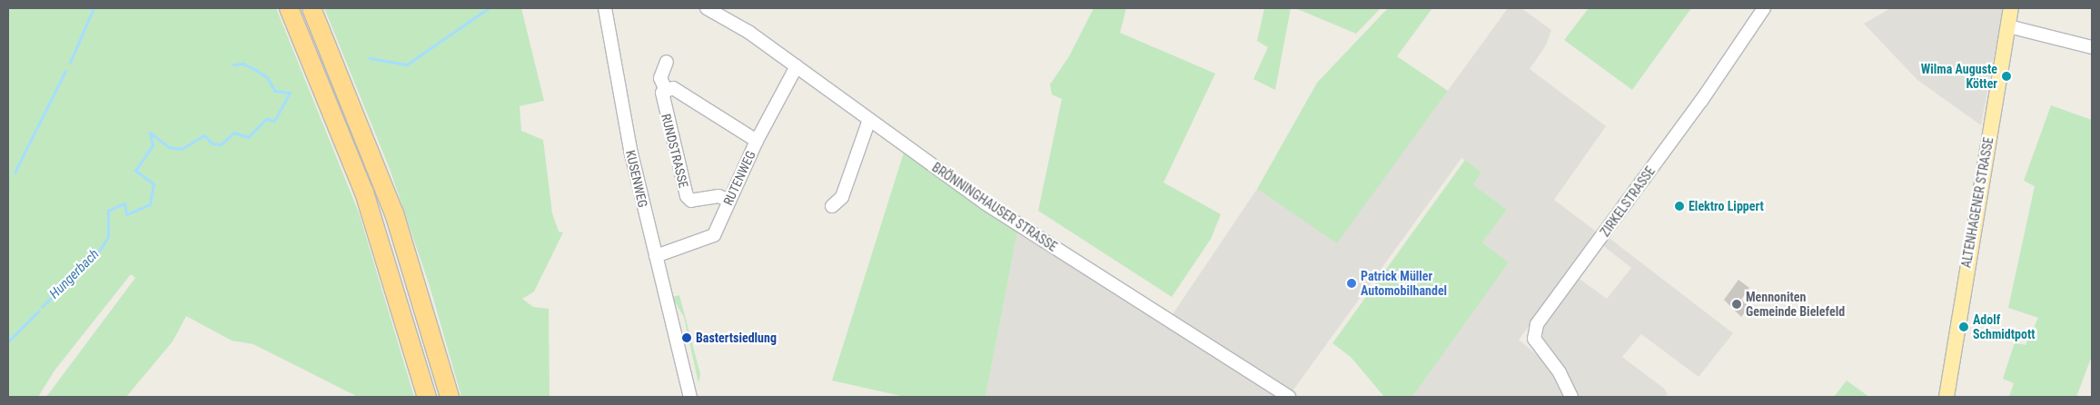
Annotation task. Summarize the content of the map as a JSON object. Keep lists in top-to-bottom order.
{
  "streets": {
    "main road": ["ALTENHAGENER STRASSE"],
    "street": [
      "RUNDSTRASSE",
      "RUTENWEG",
      "KUSENWEG",
      "ZIRKELSTRASSE",
      "BRÖNNINGHAUSER STRASSE"
    ]
  },
  "crossings": [
    ["RUNDSTRASSE", "RUTENWEG"],
    ["RUTENWEG", "KUSENWEG"],
    ["RUTENWEG", "BRÖNNINGHAUSER STRASSE"]
  ],
  "water": ["Hungerbach"],
  "places": [
    "Wilma Auguste Kötter",
    "Elektro Lippert",
    "Patrick Müller Automobilhandel",
    "Mennoniten Gemeinde Bielefeld",
    "Adolf Schmidtpott",
    "Bastertsiedlung"
  ]
}
